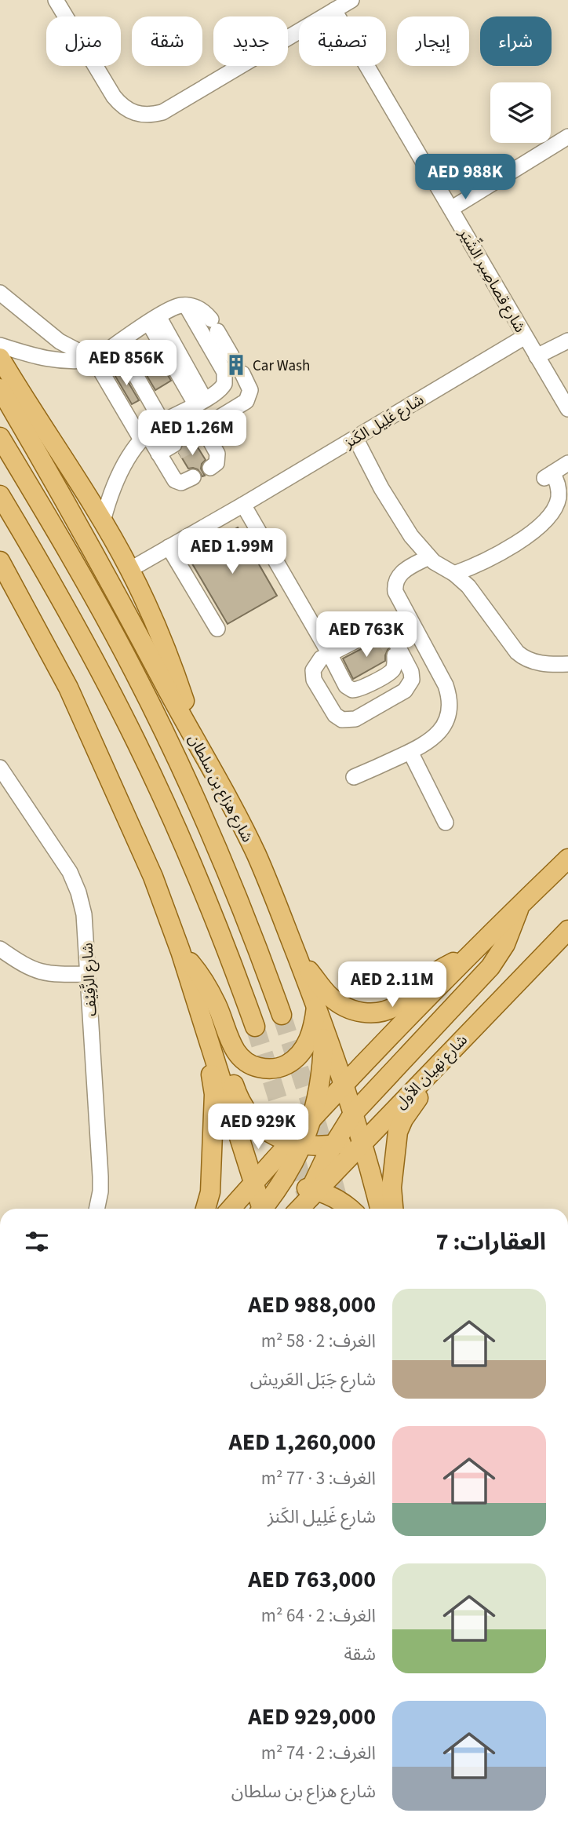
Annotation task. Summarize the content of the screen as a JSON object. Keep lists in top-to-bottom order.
{
  "streets": {
    "main road": ["شارع هزاع بن سلطان", "شارع نهيان الأول"],
    "street": ["شارع قصاصِير الشِّيَر", "شارع غَلِيل الكَنز", "شارع الزَّفِيْف"]
  },
  "crossings": [
    ["شارع قصاصِير الشِّيَر", "شارع غَلِيل الكَنز"],
    ["شارع هزاع بن سلطان", "شارع نهيان الأول"]
  ],
  "places": {
    "building": ["Car Wash"]
  },
  "page": {
    "chip": [
      "شراء",
      "إيجار",
      "تصفية",
      "جديد",
      "شقة",
      "منزل"
    ],
    "price": [
      "AED 988K",
      "AED 856K",
      "AED 1.26M",
      "AED 1.99M",
      "AED 763K",
      "AED 2.11M",
      "AED 929K"
    ],
    "heading": "العقارات: 7",
    "list": [
      {
        "name": "AED 988,000",
        "note": "الغرف: 2 · 58 m² · شارع جَبَل العَريش"
      },
      {
        "name": "AED 1,260,000",
        "note": "الغرف: 3 · 77 m² · شارع غَلِيل الكَنز"
      },
      {
        "name": "AED 763,000",
        "note": "الغرف: 2 · 64 m² · شقة"
      },
      {
        "name": "AED 929,000",
        "note": "الغرف: 2 · 74 m² · شارع هزاع بن سلطان"
      }
    ]
  }
}
